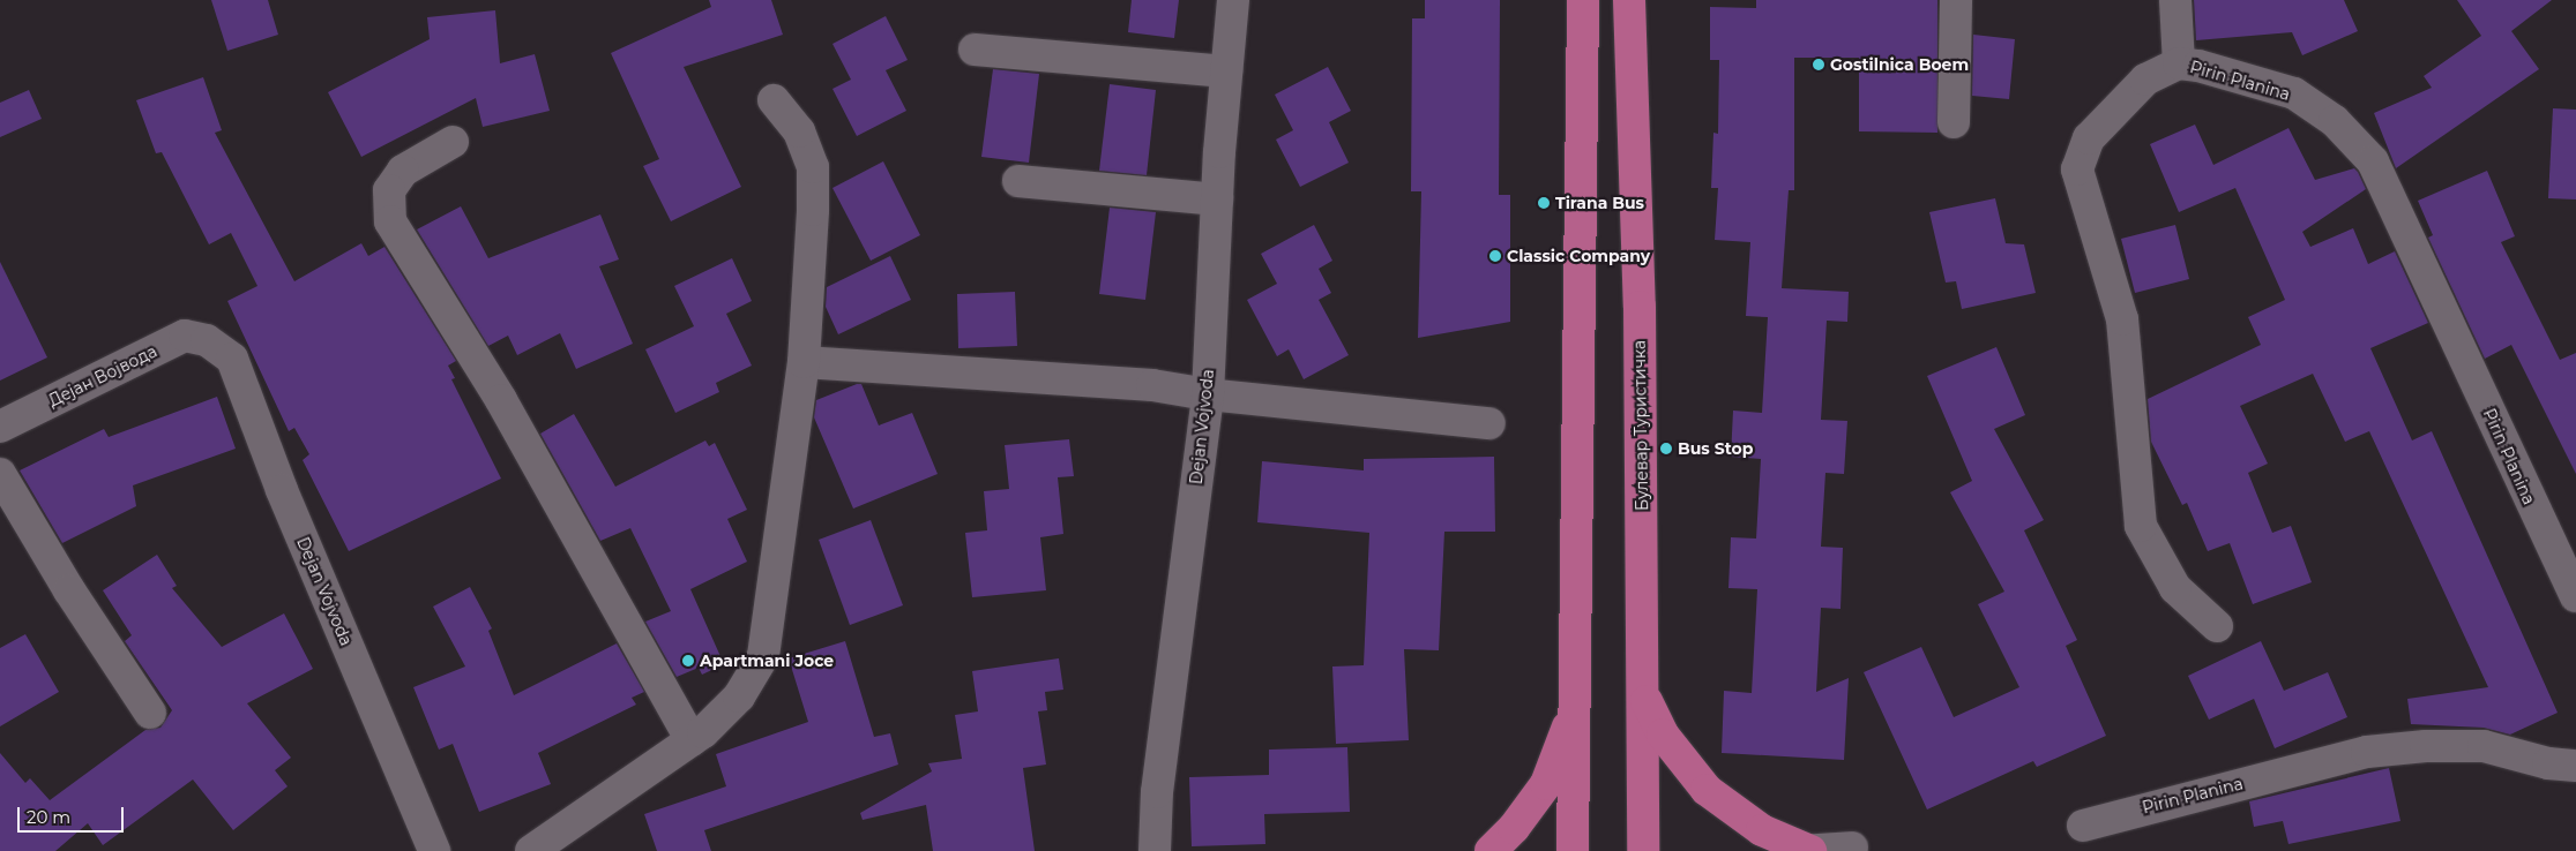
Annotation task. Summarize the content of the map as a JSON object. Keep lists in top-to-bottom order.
{
  "streets": {
    "main road": ["Булевар Туристичка"],
    "street": ["Pirin Planina", "Дејан Војвода", "Dejan Vojvoda"]
  },
  "places": [
    "Gostilnica Boem",
    "Tirana Bus",
    "Classic Company",
    "Bus Stop",
    "Apartmani Joce"
  ],
  "scale_bar": "20 m"
}
